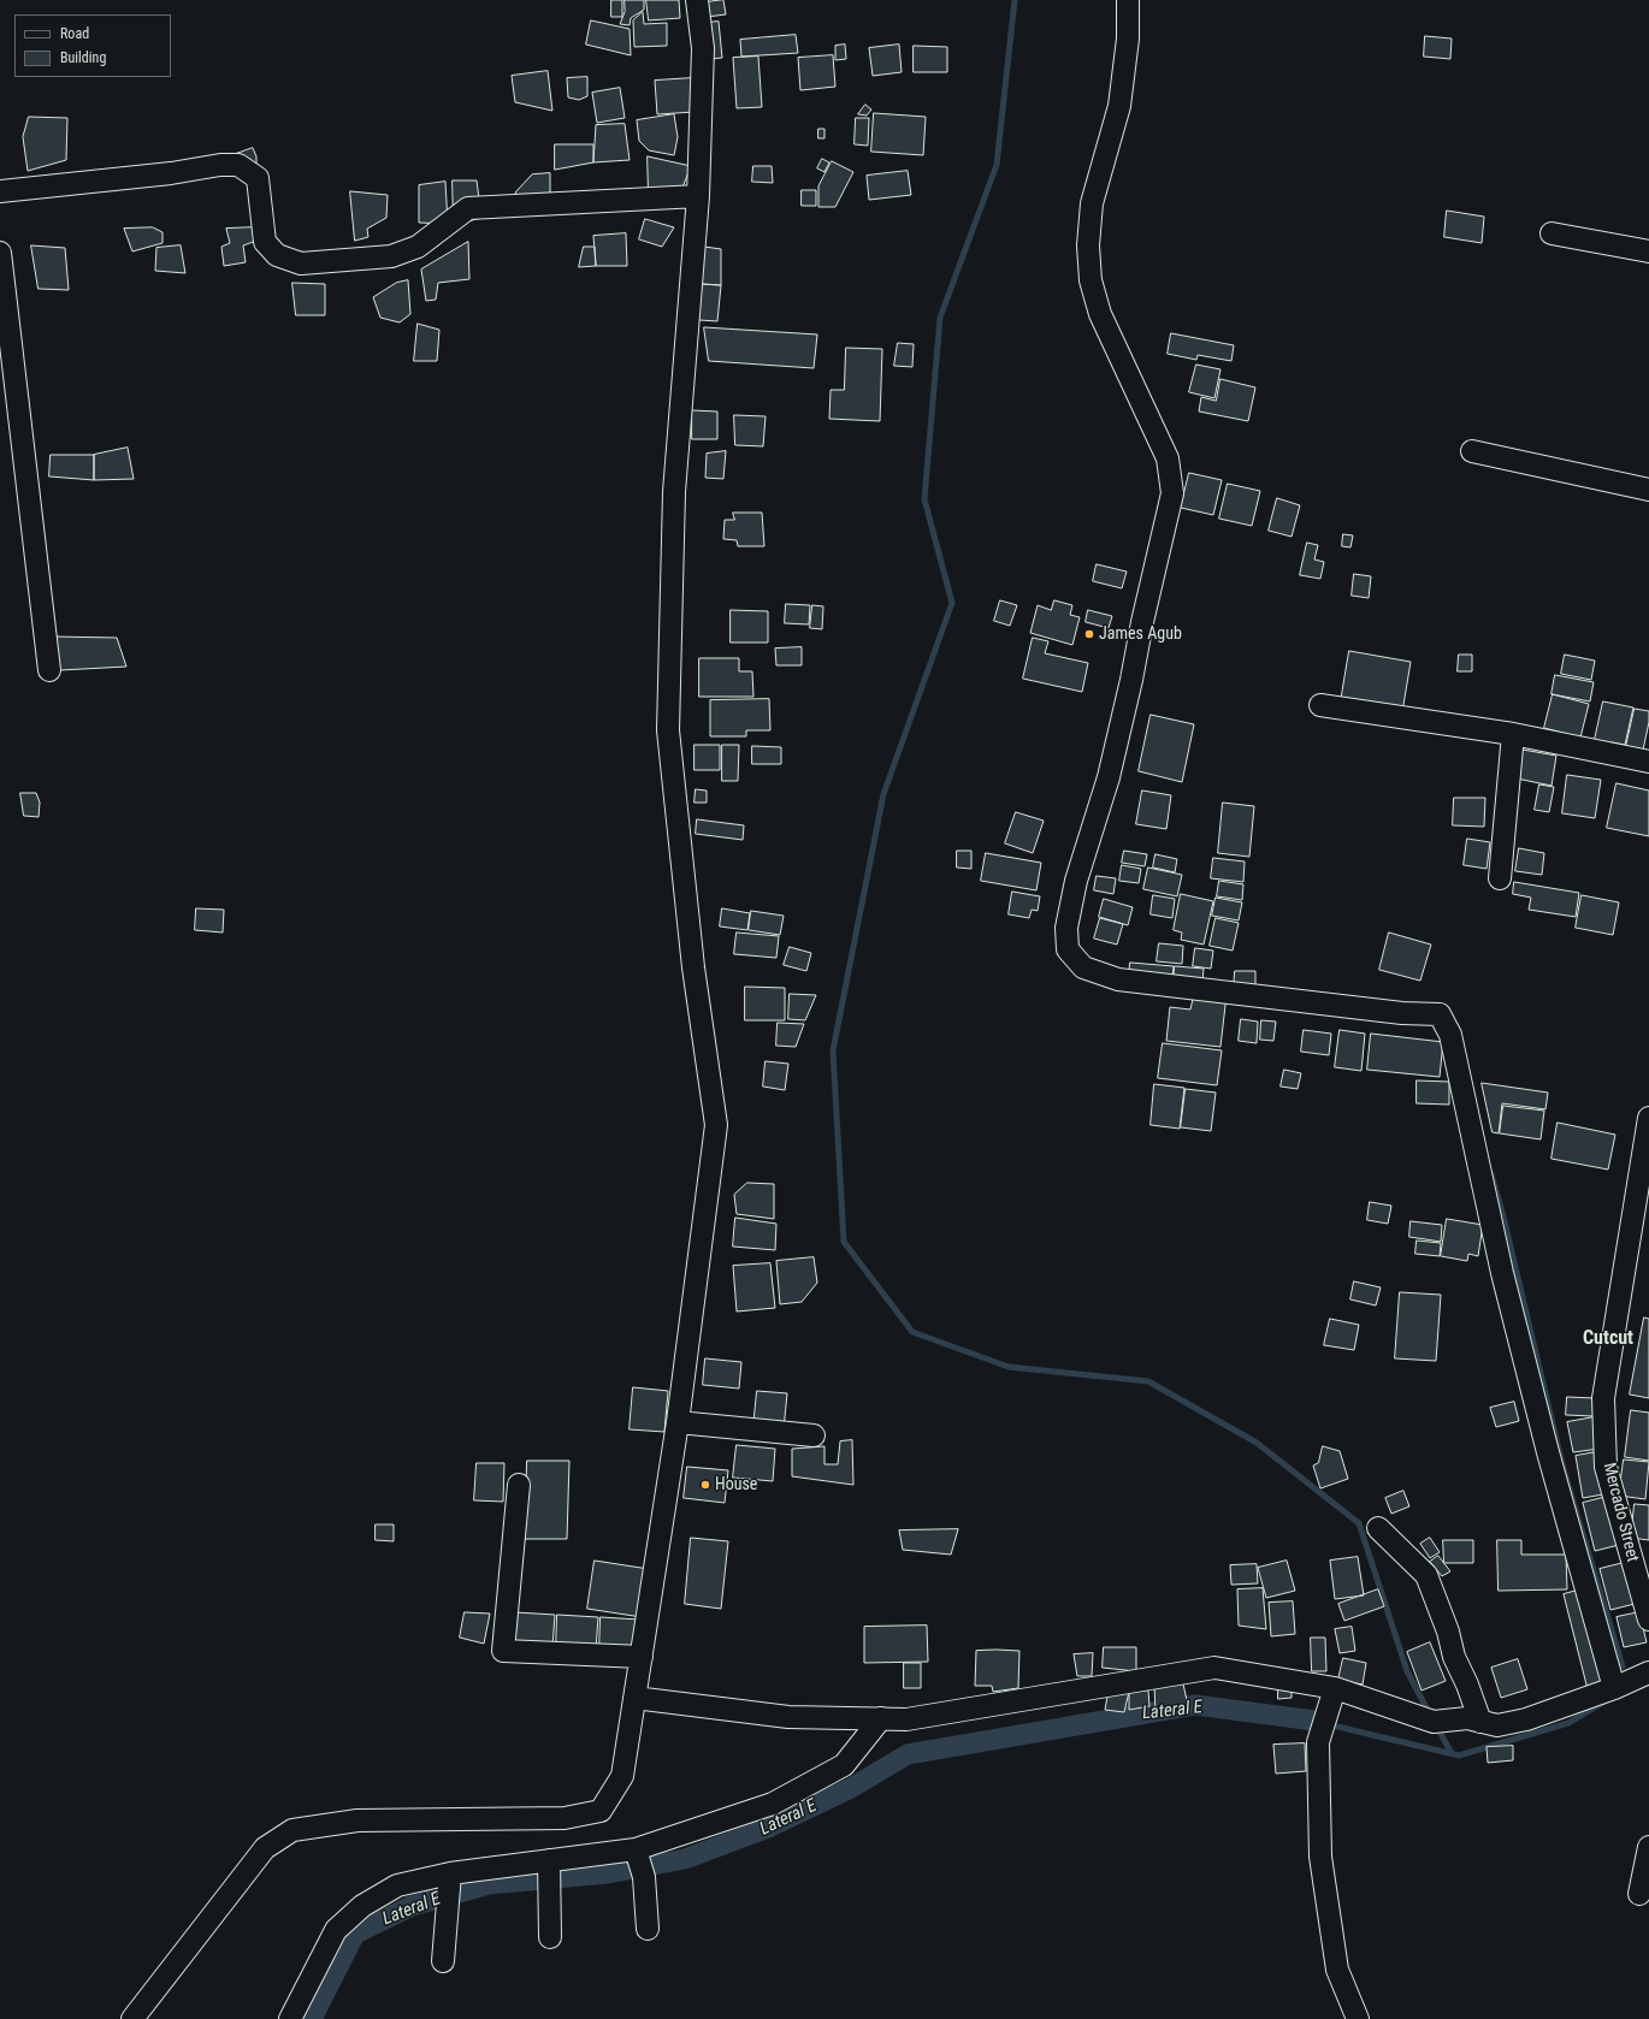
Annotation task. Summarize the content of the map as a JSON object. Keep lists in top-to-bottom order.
{
  "streets": {
    "street": ["Mercado Street"]
  },
  "districts": ["Cutcut"],
  "water": ["Lateral E"],
  "places": ["James Agub", "House"],
  "legend": ["Road", "Building"]
}
